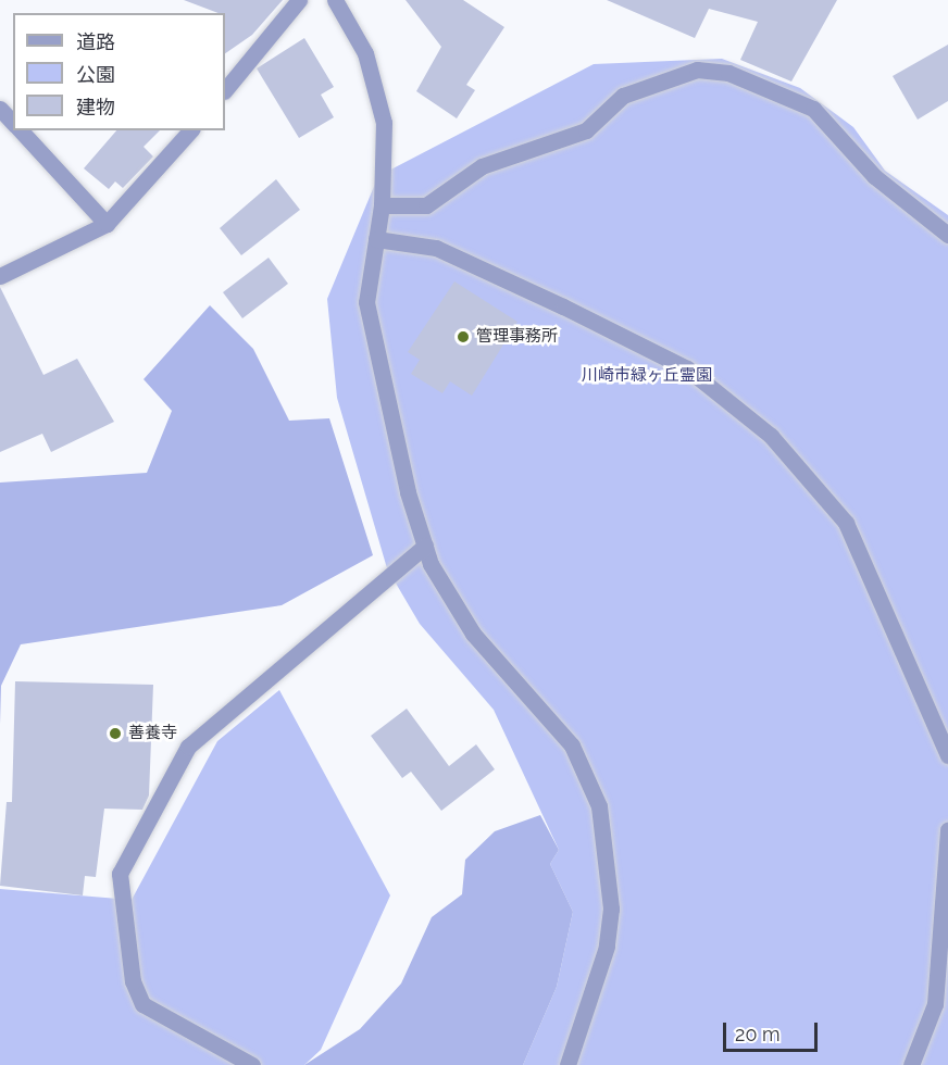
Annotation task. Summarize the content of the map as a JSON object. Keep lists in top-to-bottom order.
{
  "parks": ["川崎市緑ヶ丘霊園"],
  "places": ["管理事務所", "善養寺"],
  "legend": ["道路", "公園", "建物"],
  "scale_bar": "20 m"
}
